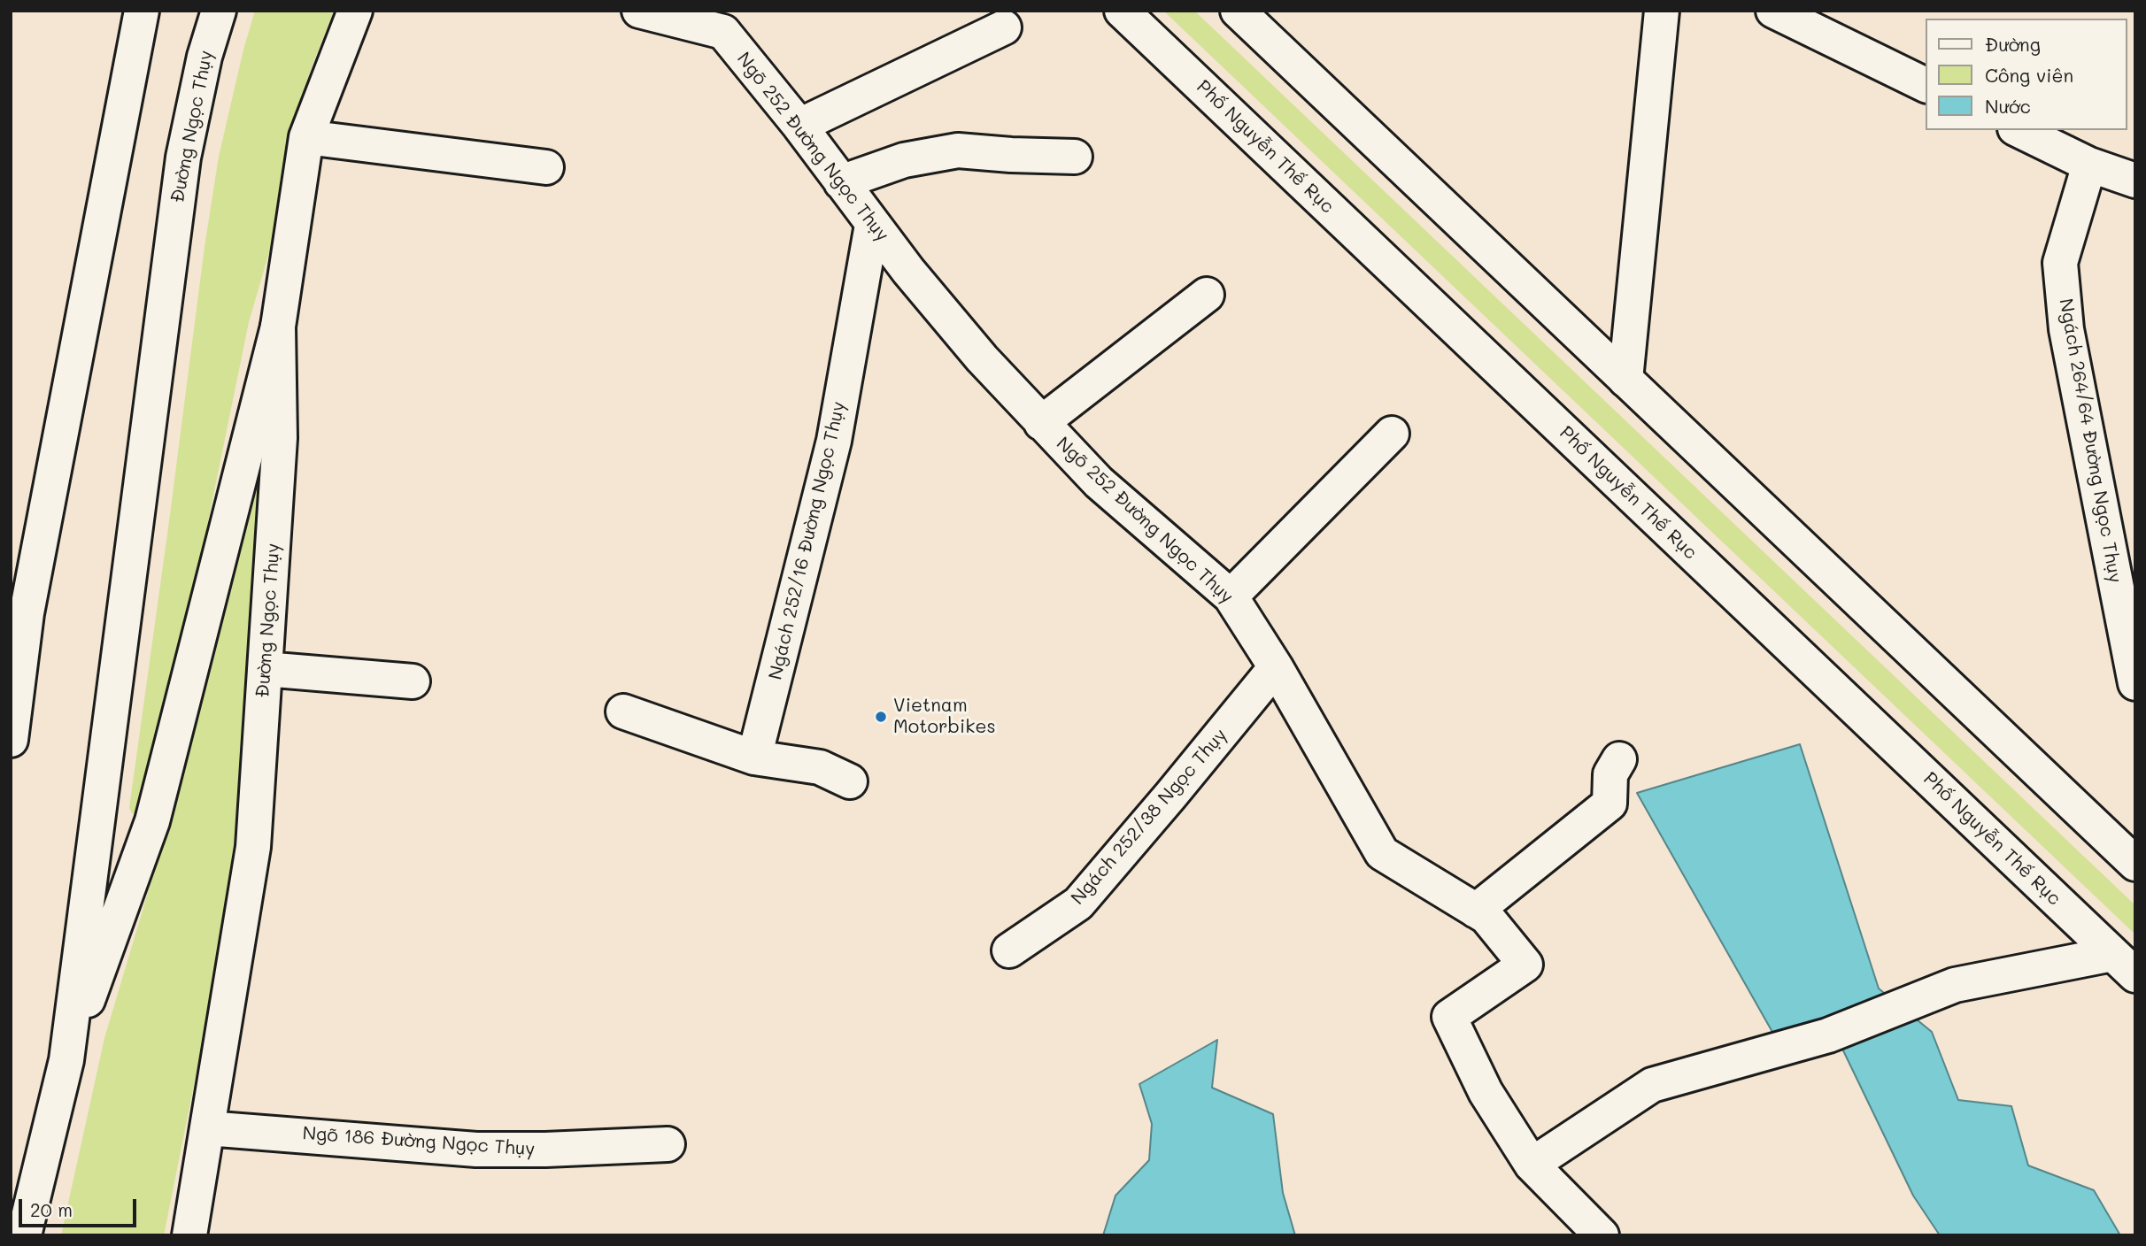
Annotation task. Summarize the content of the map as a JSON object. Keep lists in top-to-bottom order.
{
  "streets": {
    "main road": [
      "Đường Ngọc Thụy",
      "Ngõ 252 Đường Ngọc Thụy",
      "Phố Nguyễn Thế Rục",
      "Ngách 264/64 Đường Ngọc Thụy",
      "Ngách 252/16 Đường Ngọc Thụy",
      "Ngách 252/38 Ngọc Thụy",
      "Ngõ 186 Đường Ngọc Thụy"
    ]
  },
  "crossings": [
    ["Đường Ngọc Thụy", "Ngõ 186 Đường Ngọc Thụy"],
    ["Ngõ 252 Đường Ngọc Thụy", "Ngách 252/16 Đường Ngọc Thụy"],
    ["Ngõ 252 Đường Ngọc Thụy", "Ngách 252/38 Ngọc Thụy"]
  ],
  "places": ["Vietnam Motorbikes"],
  "legend": ["Đường", "Công viên", "Nước"],
  "scale_bar": "20 m"
}
